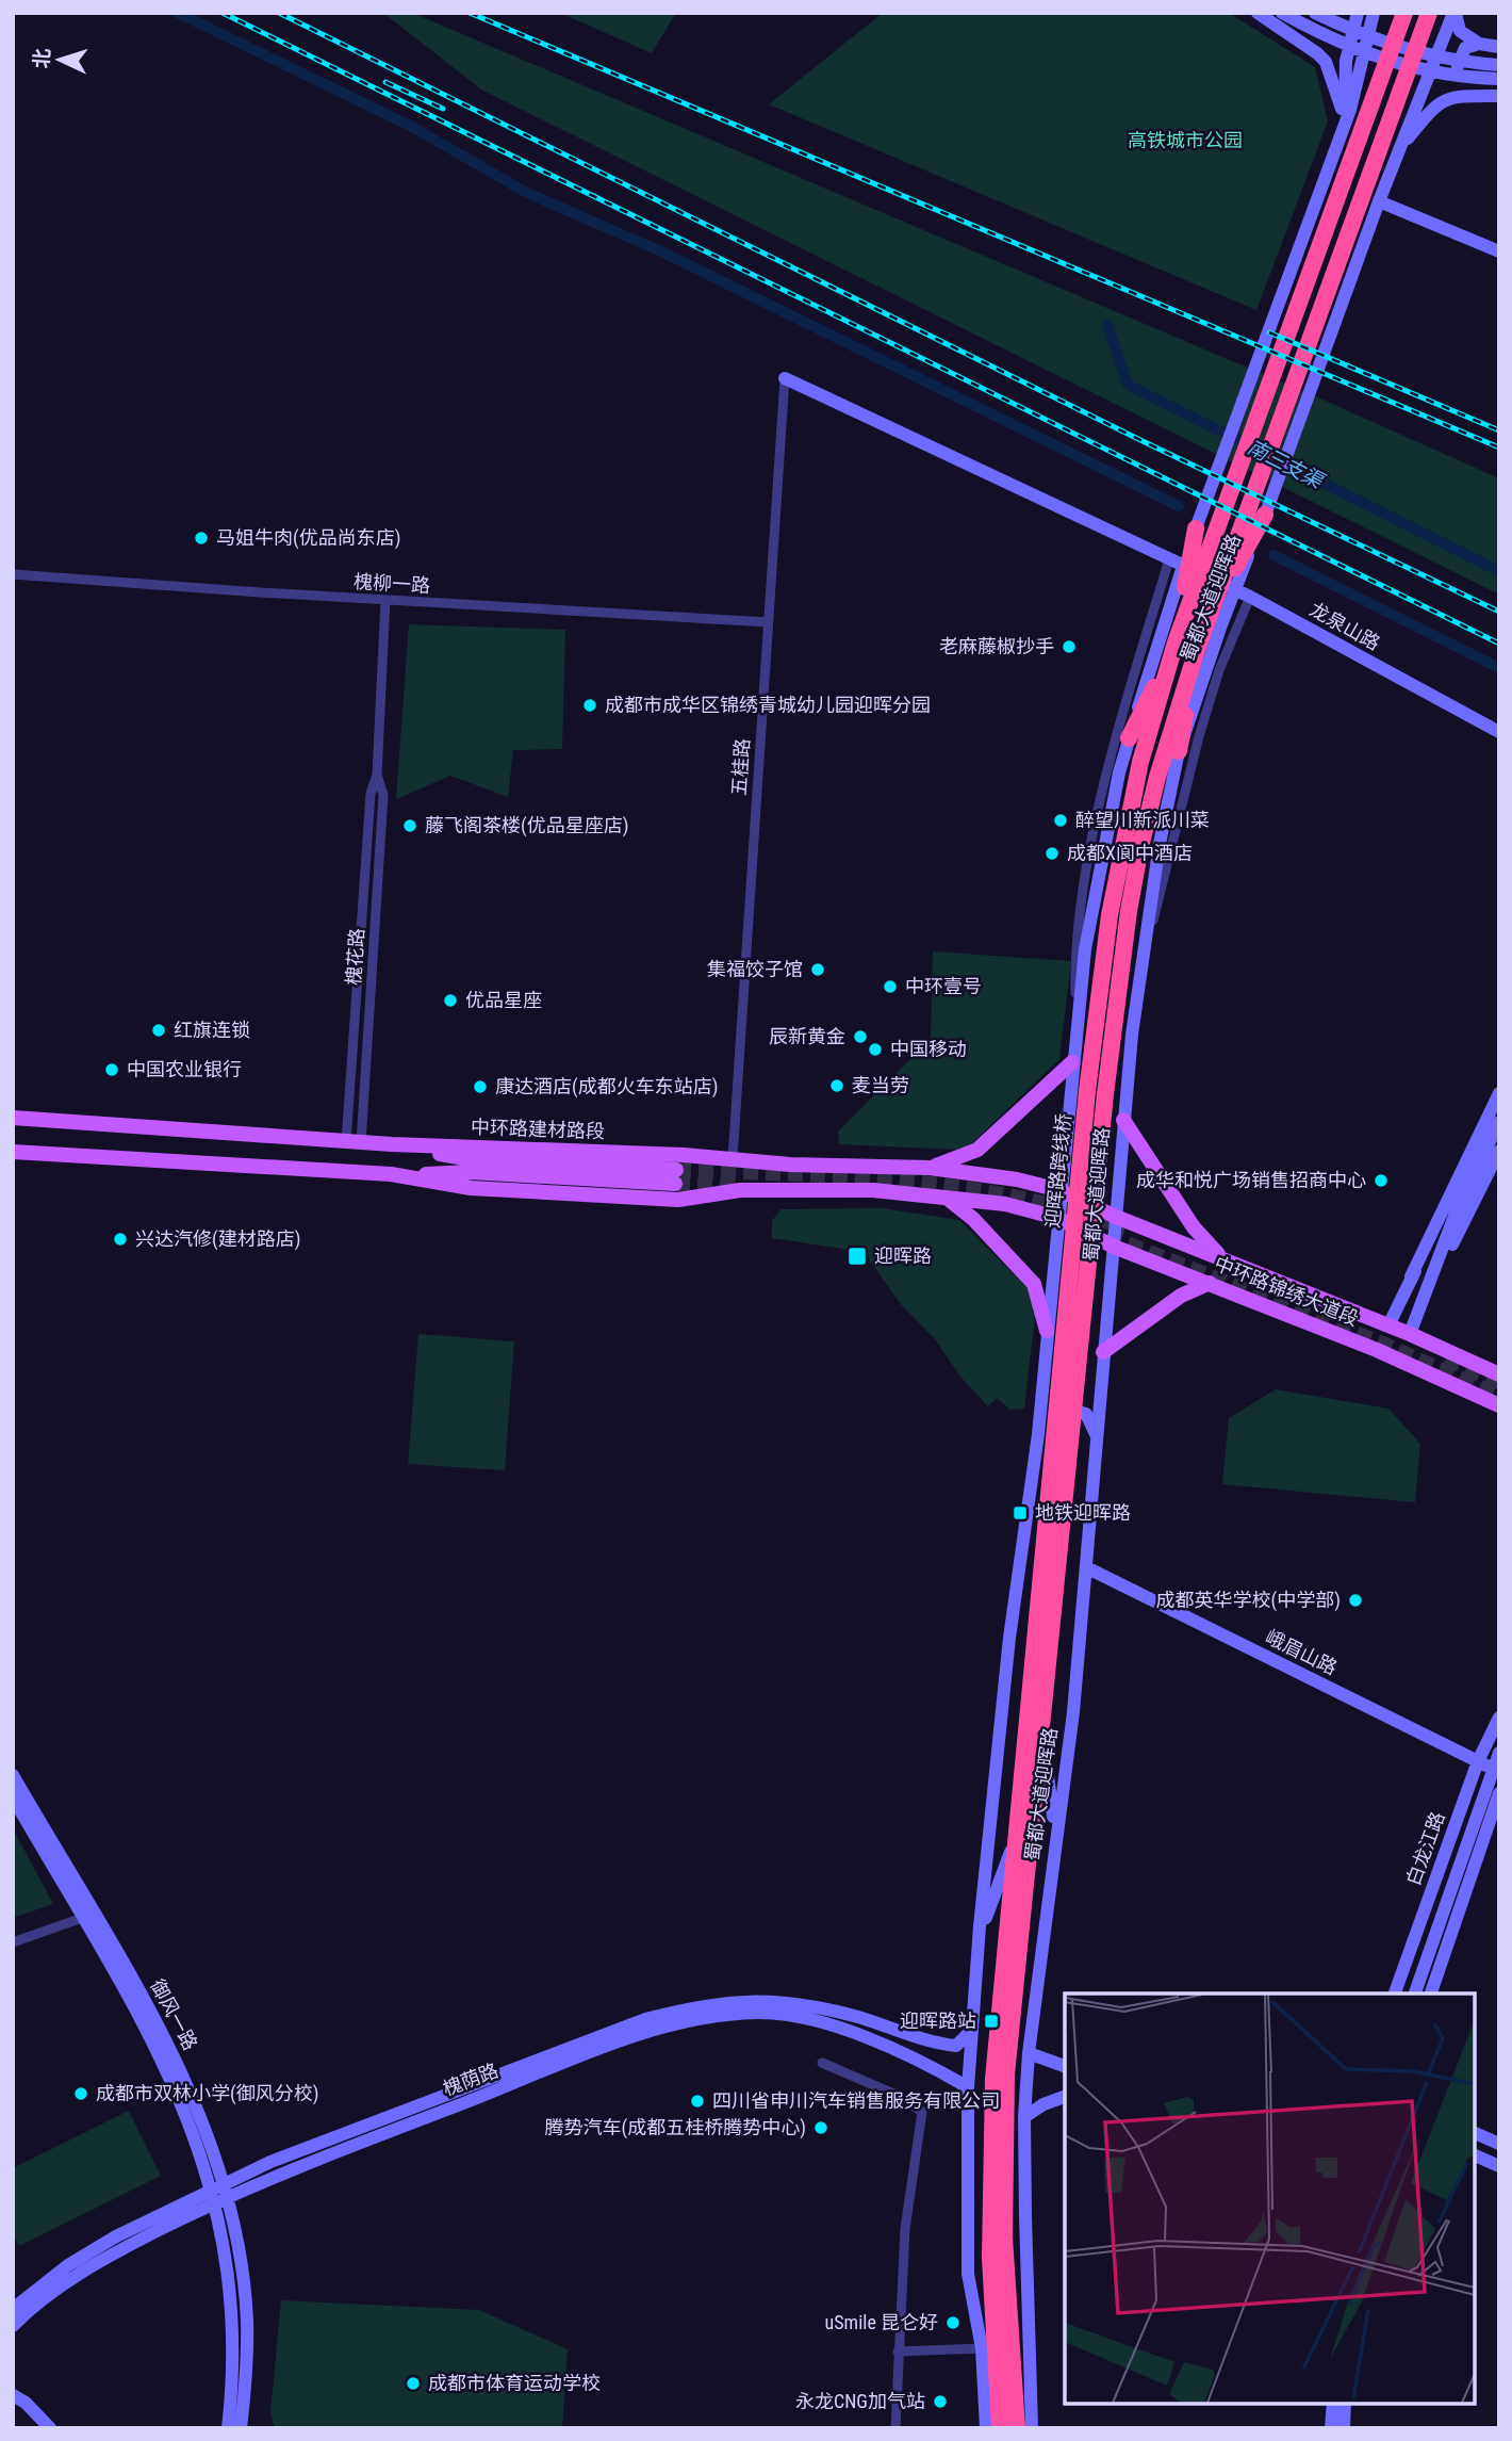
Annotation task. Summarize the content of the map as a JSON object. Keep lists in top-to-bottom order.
{
  "streets": {
    "highway": ["蜀都大道迎晖路", "迎晖路跨线桥"],
    "main road": [
      "龙泉山路",
      "中环路建材路段",
      "中环路锦绣大道段",
      "峨眉山路",
      "白龙江路",
      "御风一路",
      "槐荫路"
    ],
    "street": ["槐柳一路", "五桂路", "槐花路"]
  },
  "crossings": [
    ["槐柳一路", "五桂路"],
    ["槐柳一路", "槐花路"],
    ["蜀都大道迎晖路", "中环路建材路段"],
    ["蜀都大道迎晖路", "迎晖路跨线桥"],
    ["蜀都大道迎晖路", "中环路锦绣大道段"],
    ["蜀都大道迎晖路", "峨眉山路"],
    ["蜀都大道迎晖路", "槐荫路"],
    ["龙泉山路", "五桂路"],
    ["五桂路", "中环路建材路段"],
    ["槐花路", "中环路建材路段"],
    ["中环路建材路段", "中环路锦绣大道段"],
    ["峨眉山路", "白龙江路"],
    ["御风一路", "槐荫路"]
  ],
  "water": ["南三支渠"],
  "parks": ["高铁城市公园"],
  "places": {
    "other": [
      "马姐牛肉(优品尚东店)",
      "老麻藤椒抄手",
      "成都市成华区锦绣青城幼儿园迎晖分园",
      "醉望川新派川菜",
      "藤飞阁茶楼(优品星座店)",
      "成都X阆中酒店",
      "集福饺子馆",
      "中环壹号",
      "优品星座",
      "红旗连锁",
      "辰新黄金",
      "中国移动",
      "中国农业银行",
      "麦当劳",
      "康达酒店(成都火车东站店)",
      "成华和悦广场销售招商中心",
      "兴达汽修(建材路店)",
      "成都英华学校(中学部)",
      "成都市双林小学(御风分校)",
      "四川省申川汽车销售服务有限公司",
      "腾势汽车(成都五桂桥腾势中心)",
      "uSmile 昆仑好",
      "成都市体育运动学校",
      "永龙CNG加气站"
    ],
    "transit": ["迎晖路", "地铁迎晖路", "迎晖路站"]
  },
  "north": "left"
}
